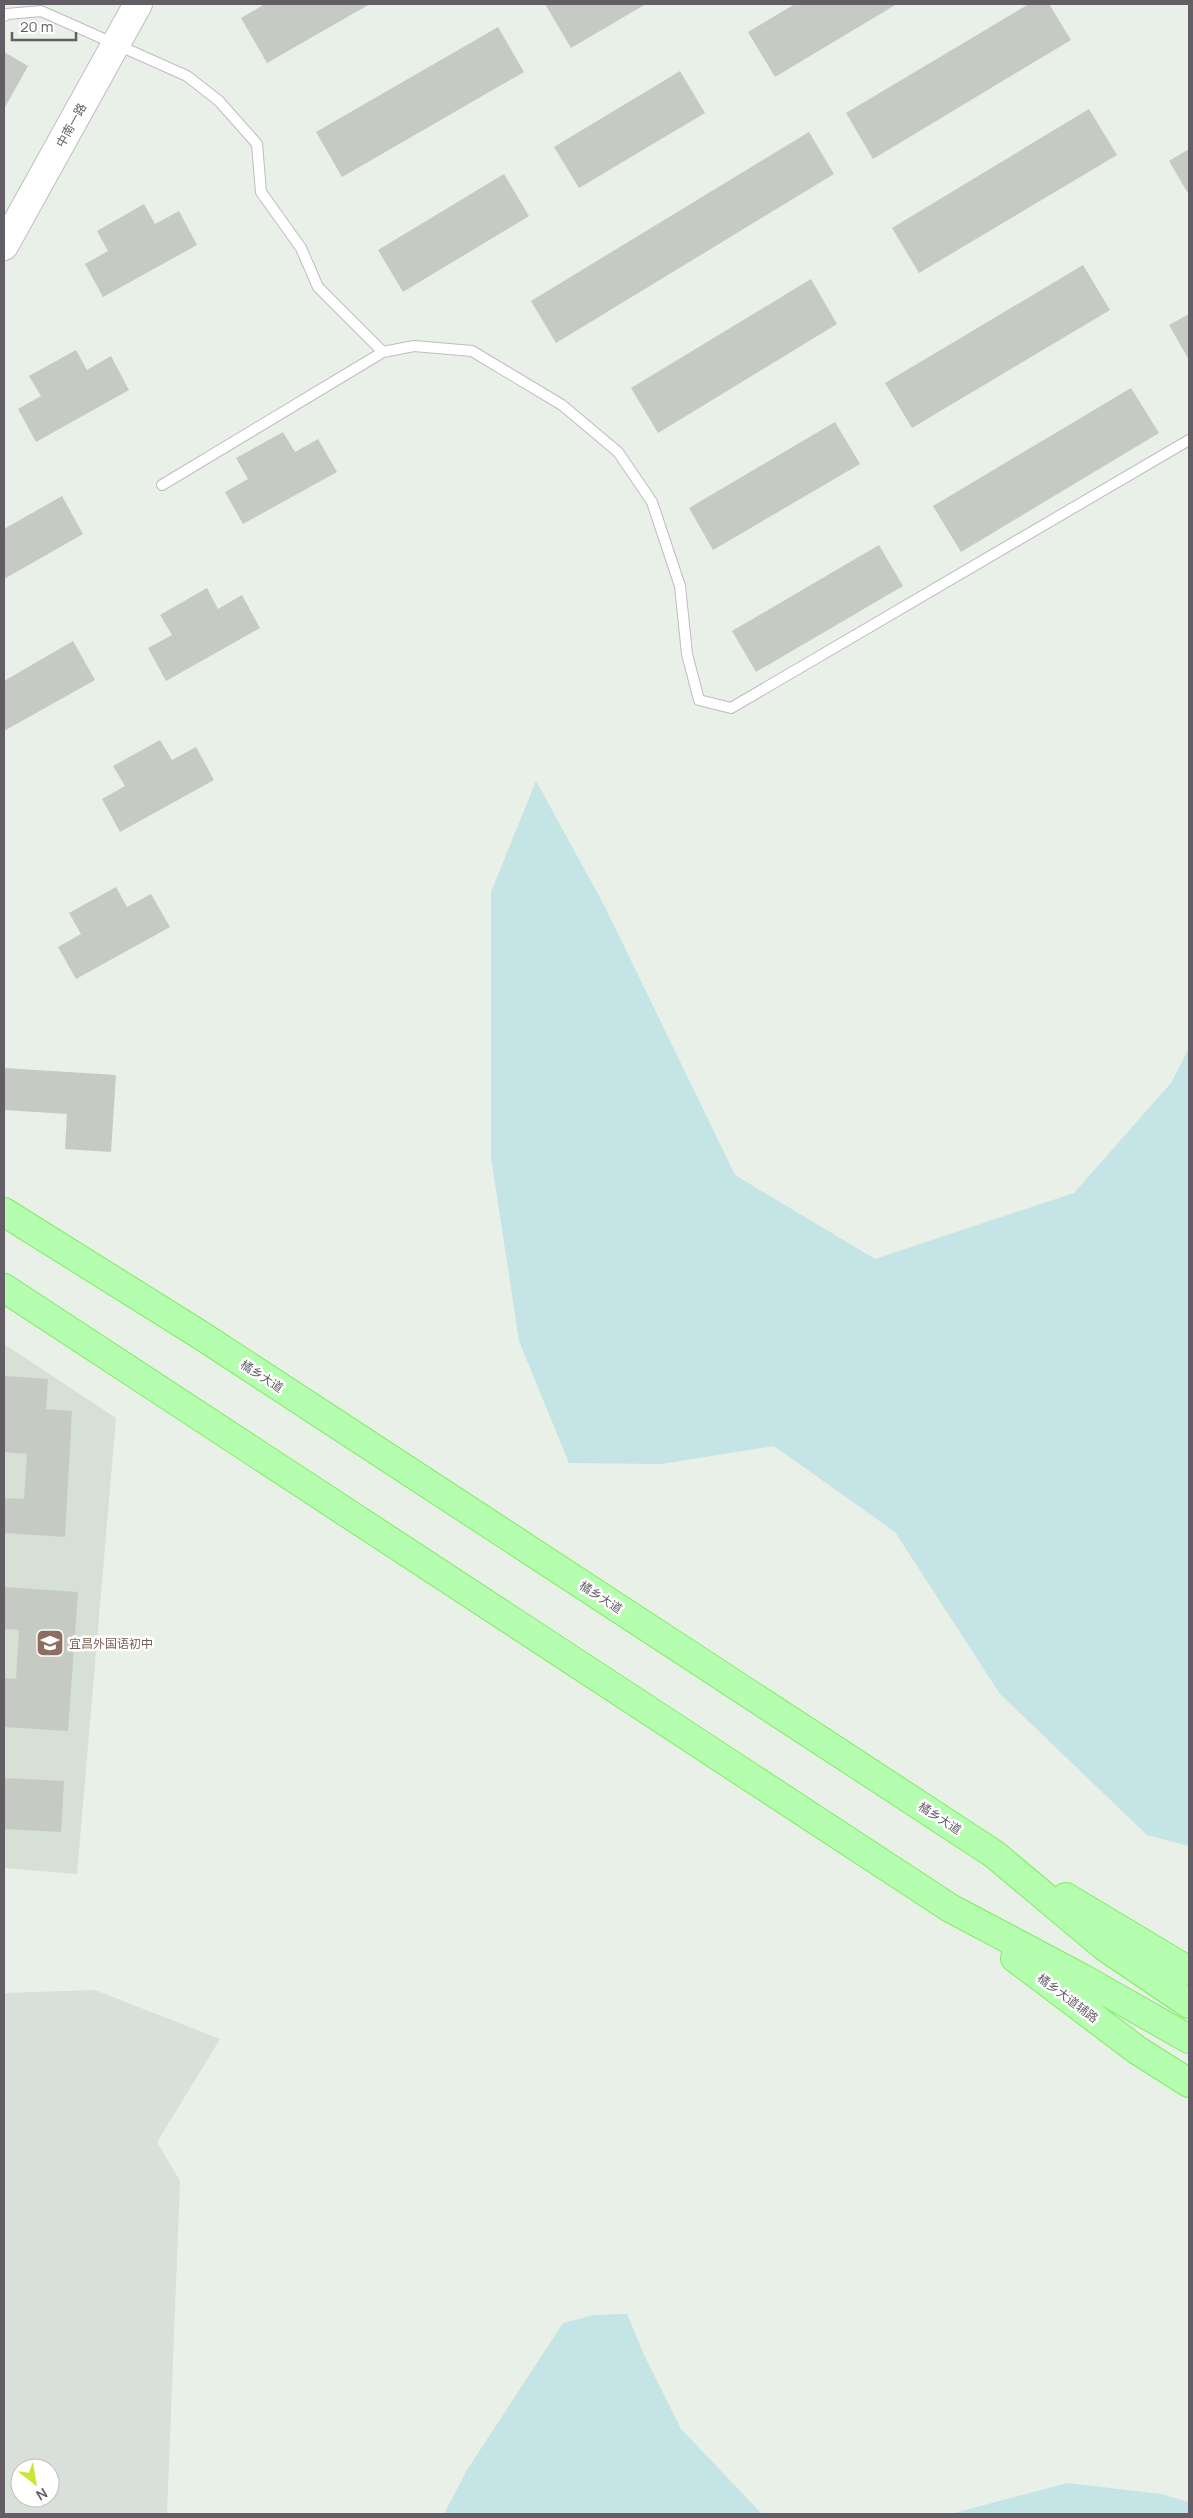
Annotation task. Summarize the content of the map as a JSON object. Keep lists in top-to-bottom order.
{
  "streets": {
    "main road": ["橘乡大道", "橘乡大道辅路"],
    "street": ["中南一路"]
  },
  "places": {
    "school or university": ["宜昌外国语初中"]
  },
  "scale_bar": "20 m",
  "north": "bottom right"
}
